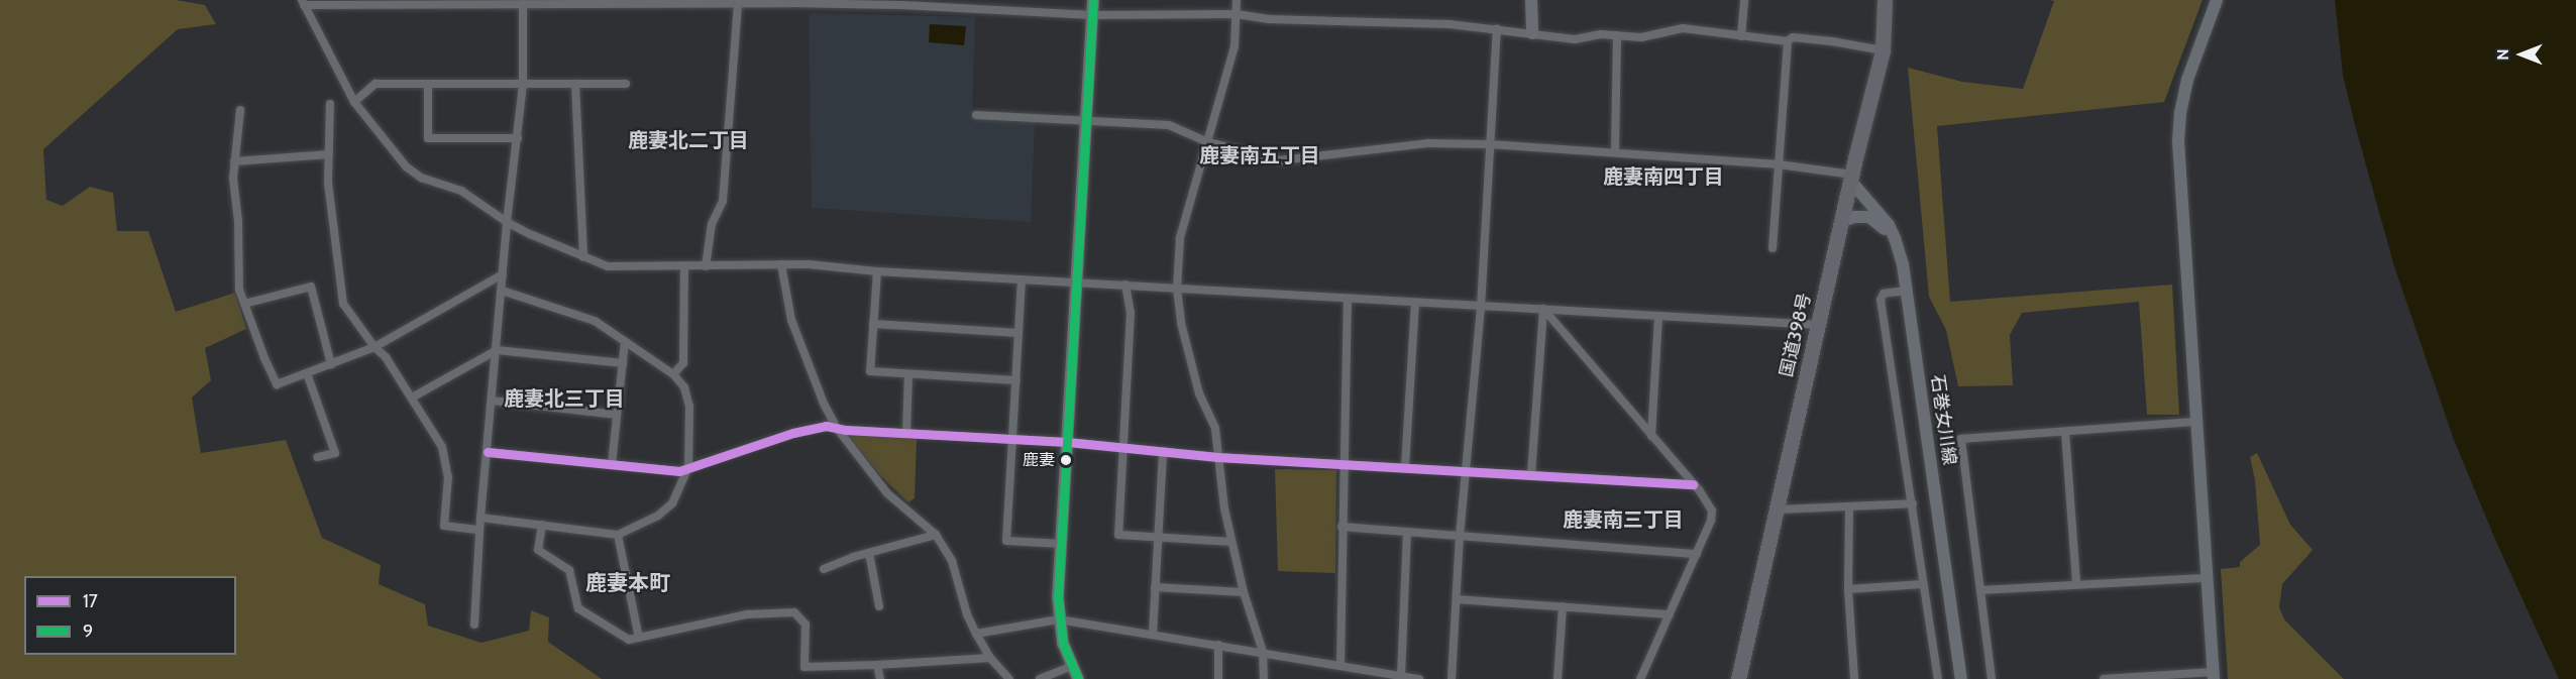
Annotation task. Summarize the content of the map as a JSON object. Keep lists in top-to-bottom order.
{
  "streets": {
    "highway": ["国道398号"],
    "street": ["石巻女川線"]
  },
  "crossings": [
    ["国道398号", "石巻女川線"]
  ],
  "districts": [
    "鹿妻北二丁目",
    "鹿妻南五丁目",
    "鹿妻南四丁目",
    "鹿妻北三丁目",
    "鹿妻南三丁目",
    "鹿妻本町"
  ],
  "places": ["鹿妻"],
  "lines": ["transit line 9", "transit line 17"],
  "legend": ["17", "9"],
  "north": "left"
}
